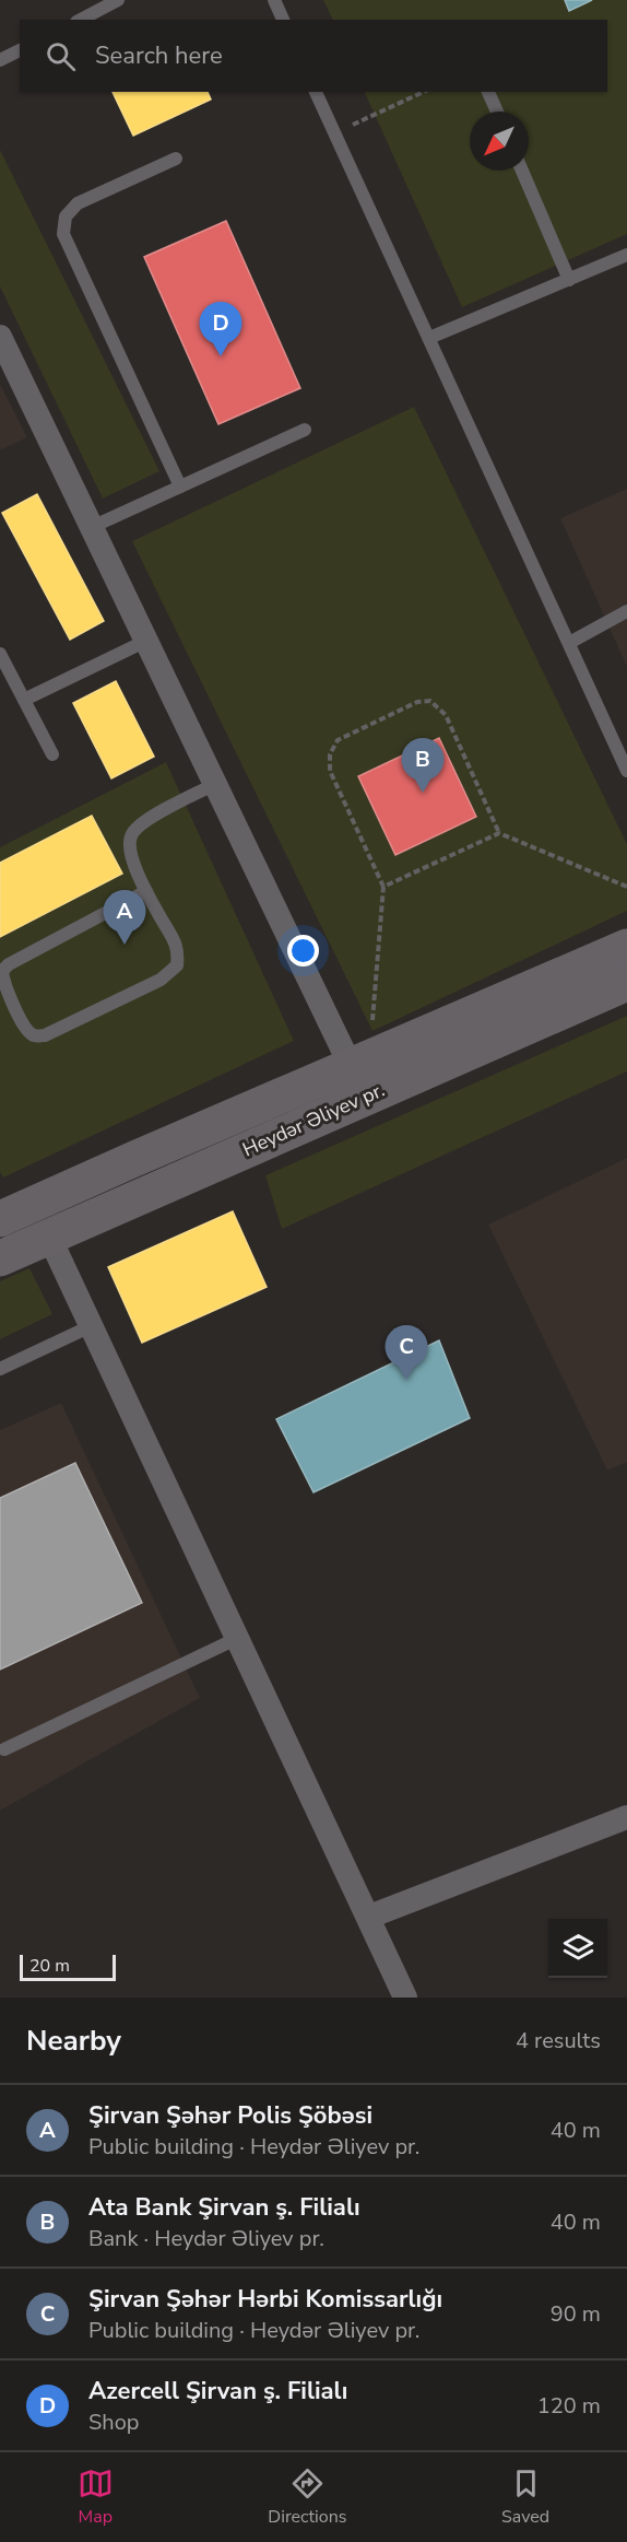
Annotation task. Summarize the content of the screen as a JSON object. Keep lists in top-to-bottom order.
{
  "streets": {
    "main road": ["Heydər Əliyev pr."]
  },
  "scale_bar": "20 m",
  "north": "bottom left",
  "page": {
    "search": "Search here",
    "pins": [
      "D",
      "B",
      "A",
      "C"
    ],
    "scale": "20 m",
    "heading": ["Nearby", "4 results"],
    "list": [
      {
        "mark": "A",
        "name": "Şirvan Şəhər Polis Şöbəsi",
        "note": "Public building · Heydər Əliyev pr.",
        "value": "40 m"
      },
      {
        "mark": "B",
        "name": "Ata Bank Şirvan ş. Filialı",
        "note": "Bank · Heydər Əliyev pr.",
        "value": "40 m"
      },
      {
        "mark": "C",
        "name": "Şirvan Şəhər Hərbi Komissarlığı",
        "note": "Public building · Heydər Əliyev pr.",
        "value": "90 m"
      },
      {
        "mark": "D",
        "name": "Azercell Şirvan ş. Filialı",
        "note": "Shop",
        "value": "120 m"
      }
    ],
    "nav": ["Map", "Directions", "Saved"]
  }
}
